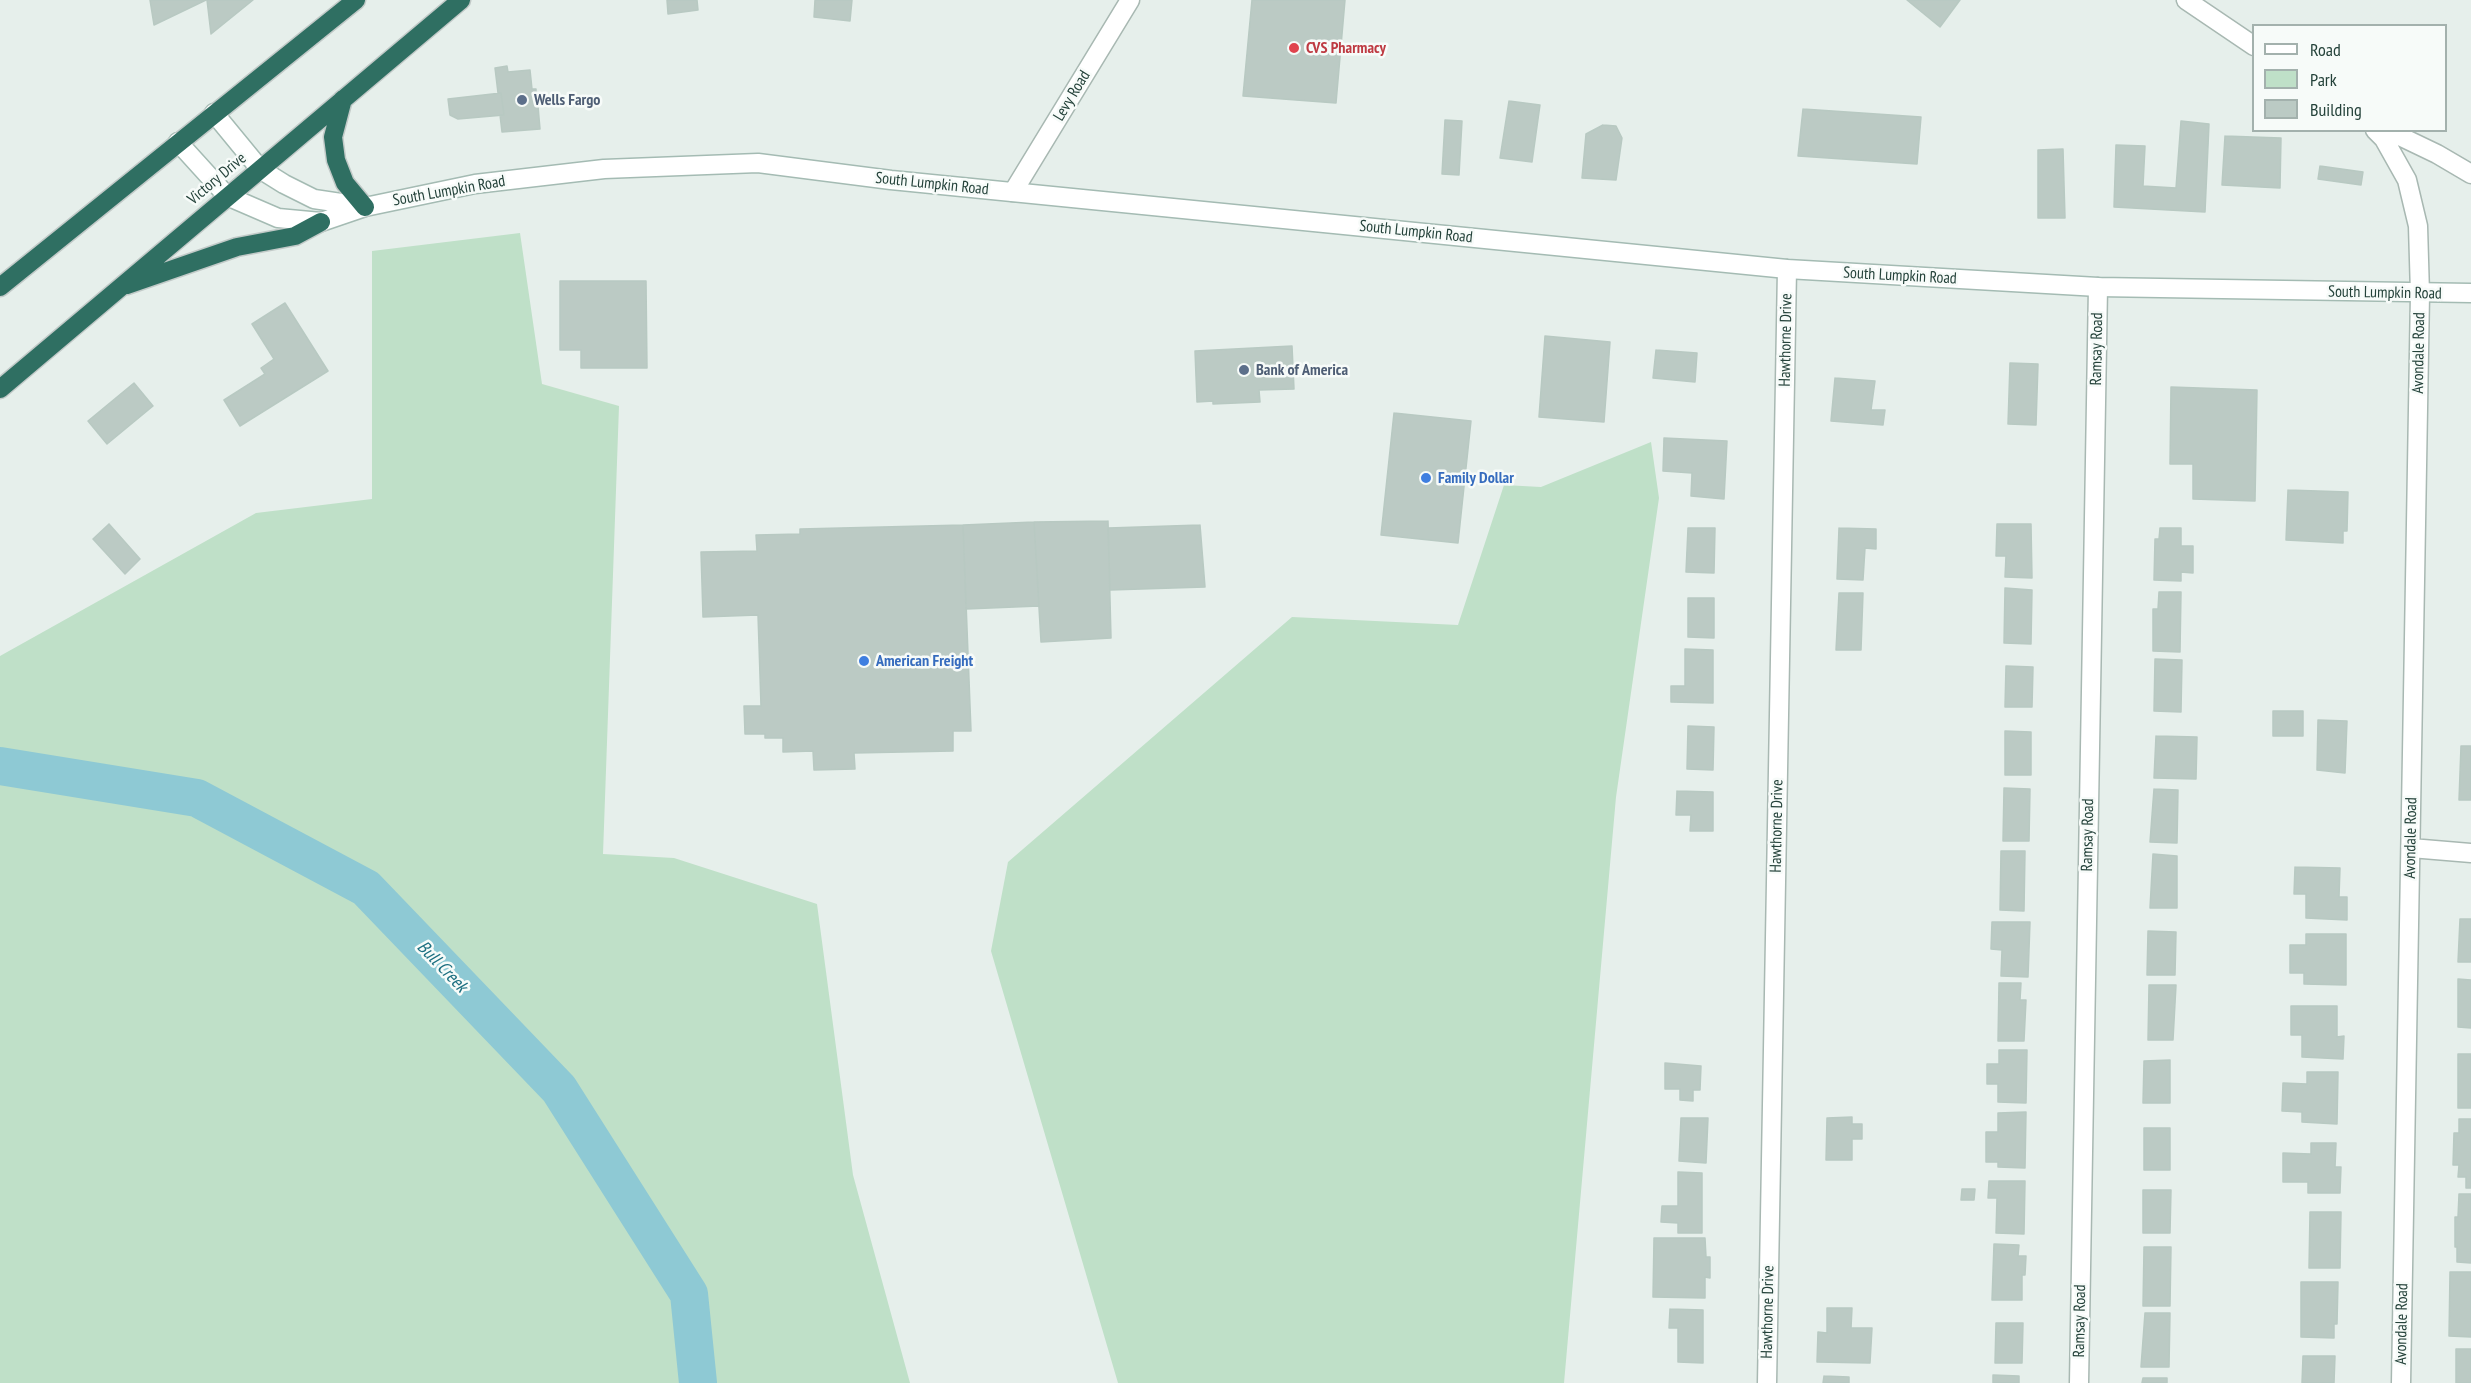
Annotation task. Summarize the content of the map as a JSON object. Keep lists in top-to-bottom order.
{
  "streets": {
    "highway": ["Victory Drive"],
    "street": [
      "Levy Road",
      "South Lumpkin Road",
      "Hawthorne Drive",
      "Ramsay Road",
      "Avondale Road"
    ]
  },
  "crossings": [
    ["Levy Road", "South Lumpkin Road"],
    ["Victory Drive", "South Lumpkin Road"],
    ["South Lumpkin Road", "Hawthorne Drive"],
    ["South Lumpkin Road", "Ramsay Road"],
    ["South Lumpkin Road", "Avondale Road"]
  ],
  "water": ["Bull Creek"],
  "places": [
    "CVS Pharmacy",
    "Wells Fargo",
    "Bank of America",
    "Family Dollar",
    "American Freight"
  ],
  "legend": ["Road", "Park", "Building"]
}
